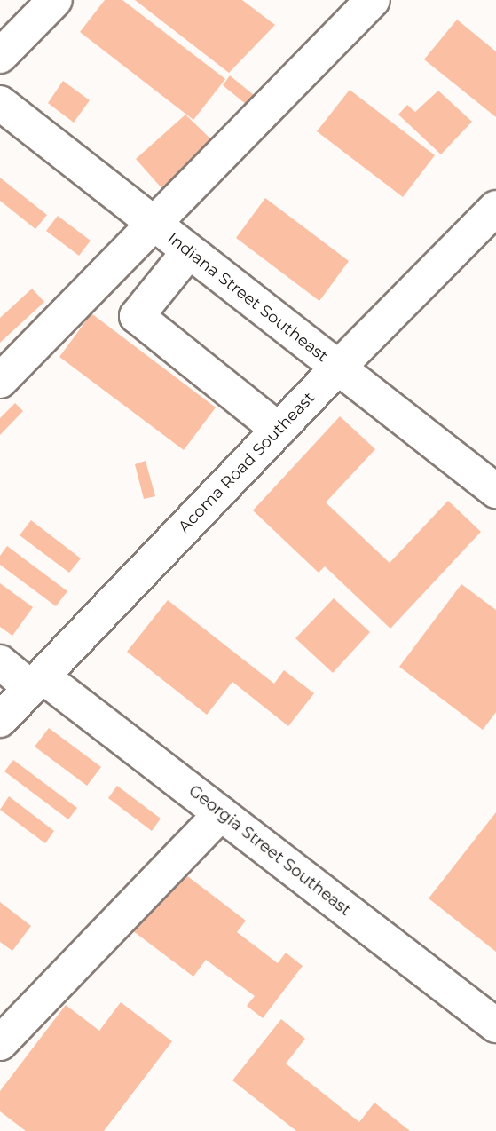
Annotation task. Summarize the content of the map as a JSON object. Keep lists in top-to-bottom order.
{
  "streets": {
    "street": ["Indiana Street Southeast", "Acoma Road Southeast", "Georgia Street Southeast"]
  },
  "crossings": [
    ["Indiana Street Southeast", "Acoma Road Southeast"],
    ["Acoma Road Southeast", "Georgia Street Southeast"]
  ]
}
